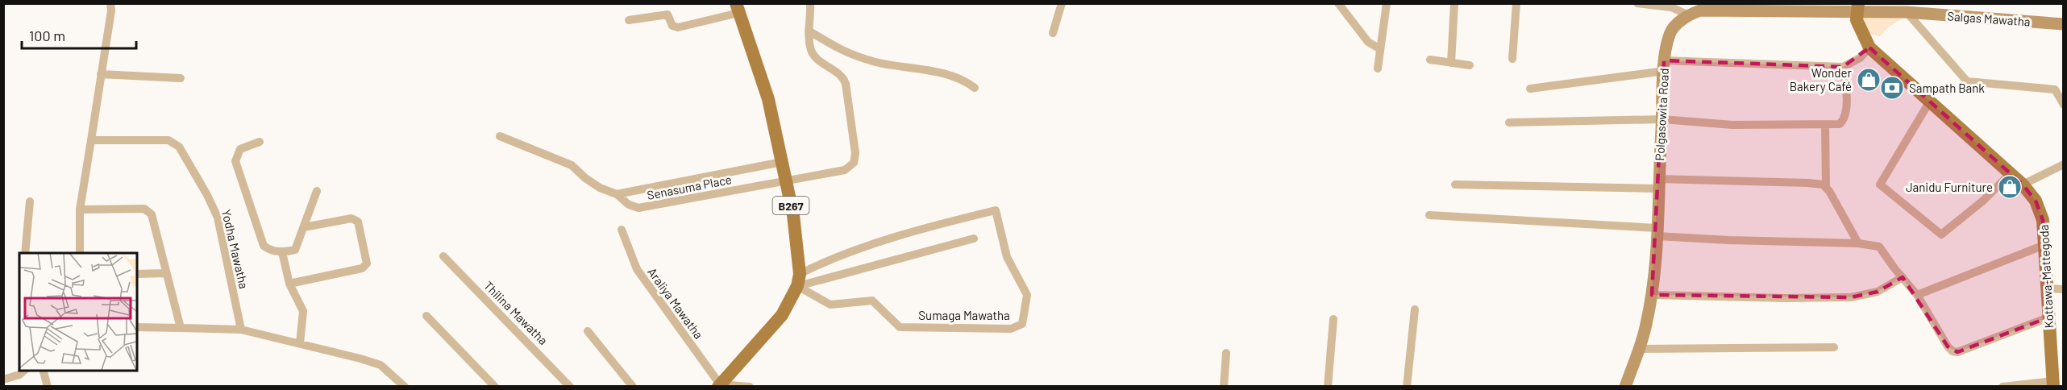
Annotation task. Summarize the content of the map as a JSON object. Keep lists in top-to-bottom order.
{
  "streets": {
    "main road": ["B267", "Kottawa-Mattegoda"],
    "street": [
      "Salgas Mawatha",
      "Polgasowita Road",
      "Senasuma Place",
      "Yodha Mawatha",
      "Araliya Mawatha",
      "Thilina Mawatha",
      "Sumaga Mawatha"
    ]
  },
  "crossings": [
    ["Salgas Mawatha", "Kottawa-Mattegoda"],
    ["Senasuma Place", "B267"],
    ["B267", "Sumaga Mawatha"]
  ],
  "places": {
    "shop": ["Wonder Bakery Café", "Janidu Furniture"],
    "bank": ["Sampath Bank"]
  },
  "scale_bar": "100 m"
}
